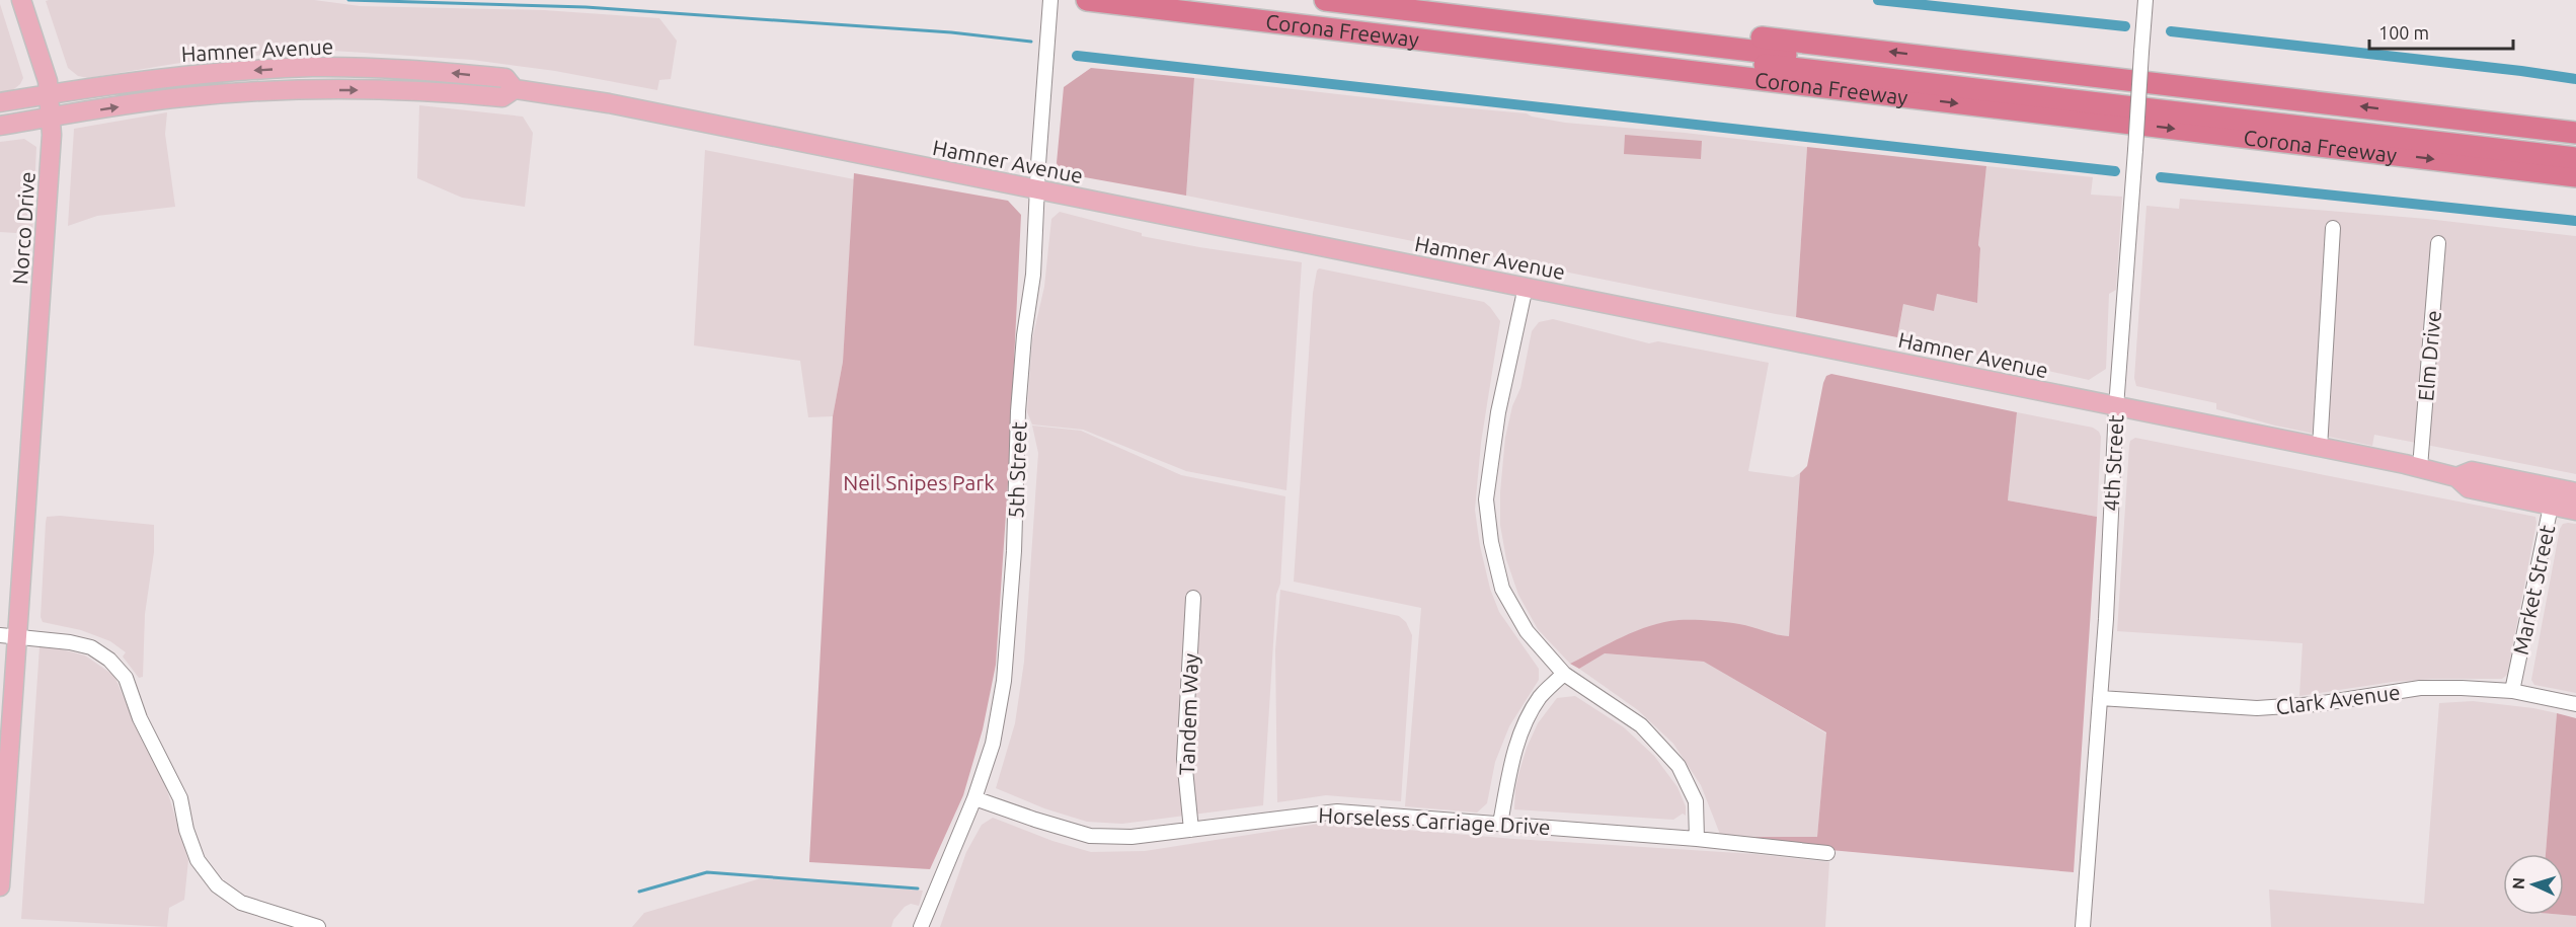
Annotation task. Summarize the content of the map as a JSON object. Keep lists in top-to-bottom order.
{
  "streets": {
    "highway": ["Corona Freeway"],
    "main road": ["Hamner Avenue", "Norco Drive"],
    "street": [
      "Elm Drive",
      "4th Street",
      "5th Street",
      "Market Street",
      "Clark Avenue",
      "Tandem Way",
      "Horseless Carriage Drive"
    ]
  },
  "crossings": [
    ["Hamner Avenue", "Norco Drive"],
    ["Hamner Avenue", "Elm Drive"],
    ["Hamner Avenue", "4th Street"],
    ["Hamner Avenue", "5th Street"],
    ["Hamner Avenue", "Market Street"],
    ["4th Street", "Clark Avenue"],
    ["5th Street", "Horseless Carriage Drive"],
    ["Market Street", "Clark Avenue"],
    ["Tandem Way", "Horseless Carriage Drive"]
  ],
  "parks": ["Neil Snipes Park"],
  "scale_bar": "100 m",
  "north": "left"
}
